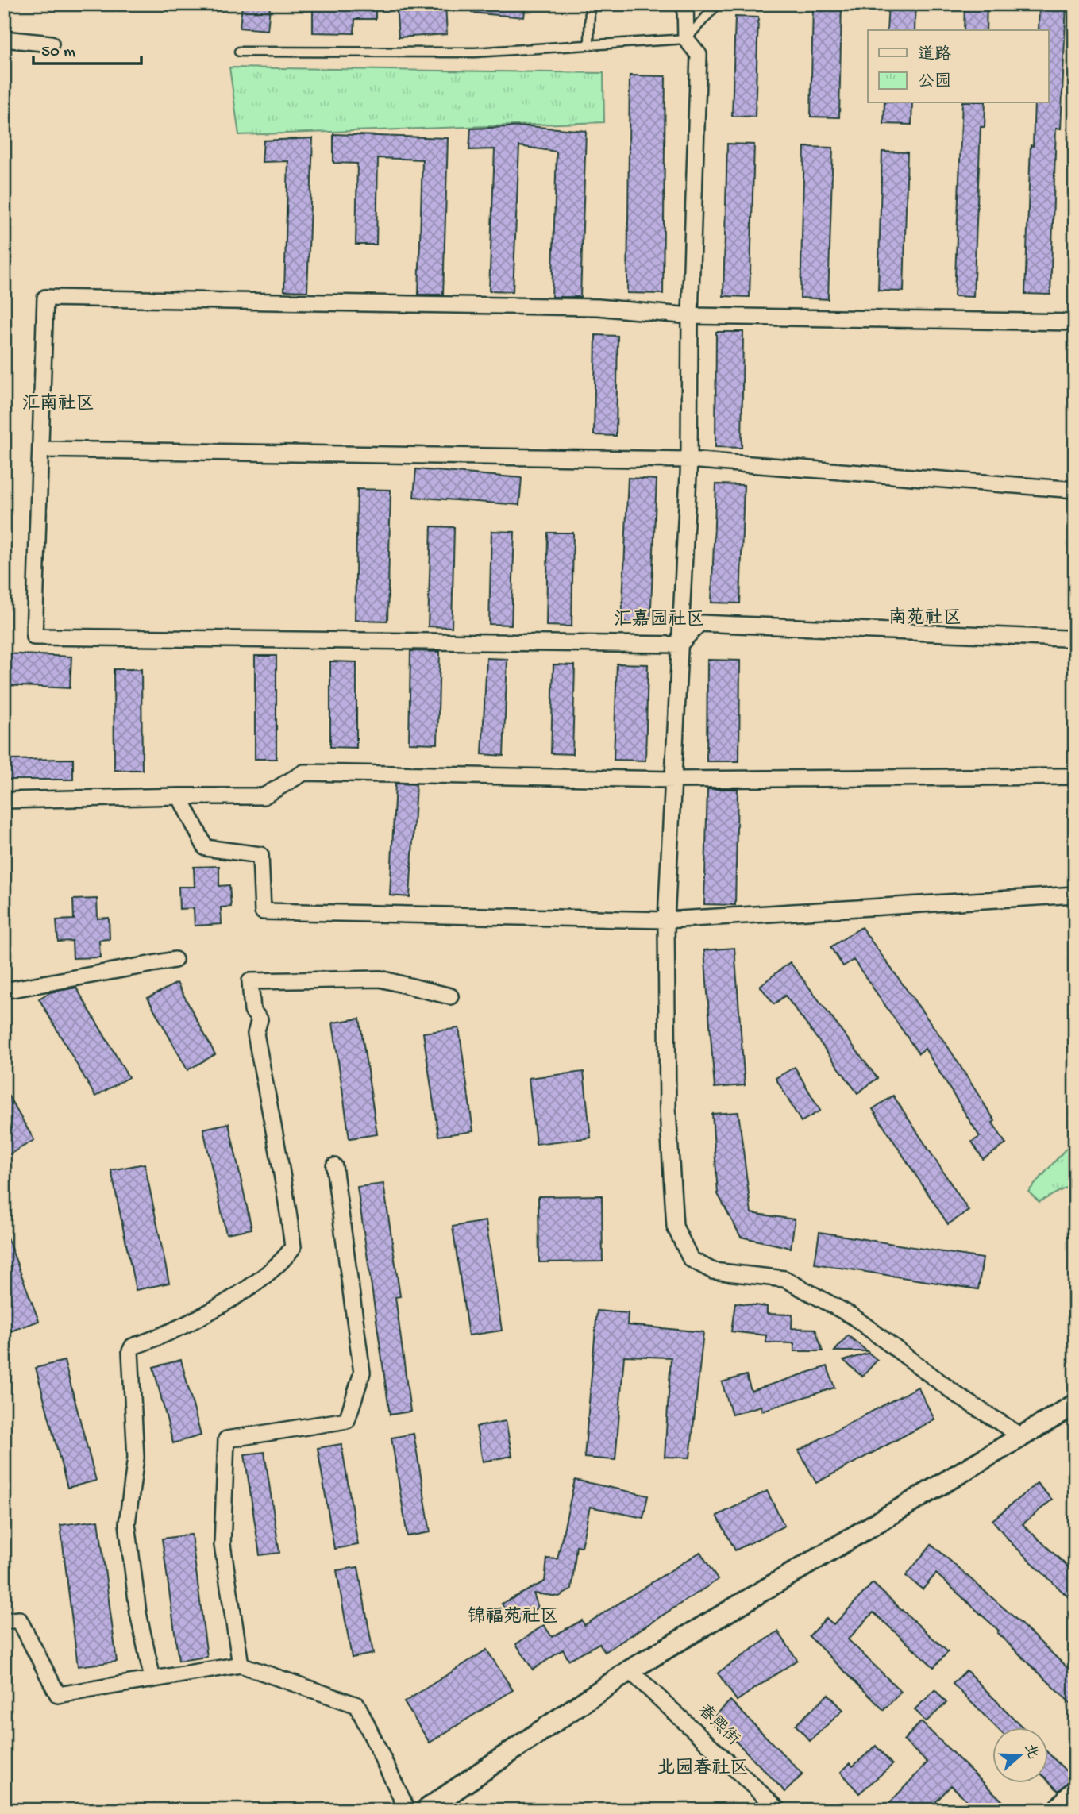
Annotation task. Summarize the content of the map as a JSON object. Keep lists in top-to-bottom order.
{
  "streets": {
    "street": ["春熙街"]
  },
  "districts": [
    "汇南社区",
    "南苑社区",
    "汇嘉园社区",
    "锦福苑社区",
    "北园春社区"
  ],
  "legend": ["道路", "公园"],
  "scale_bar": "50 m",
  "north": "right"
}
